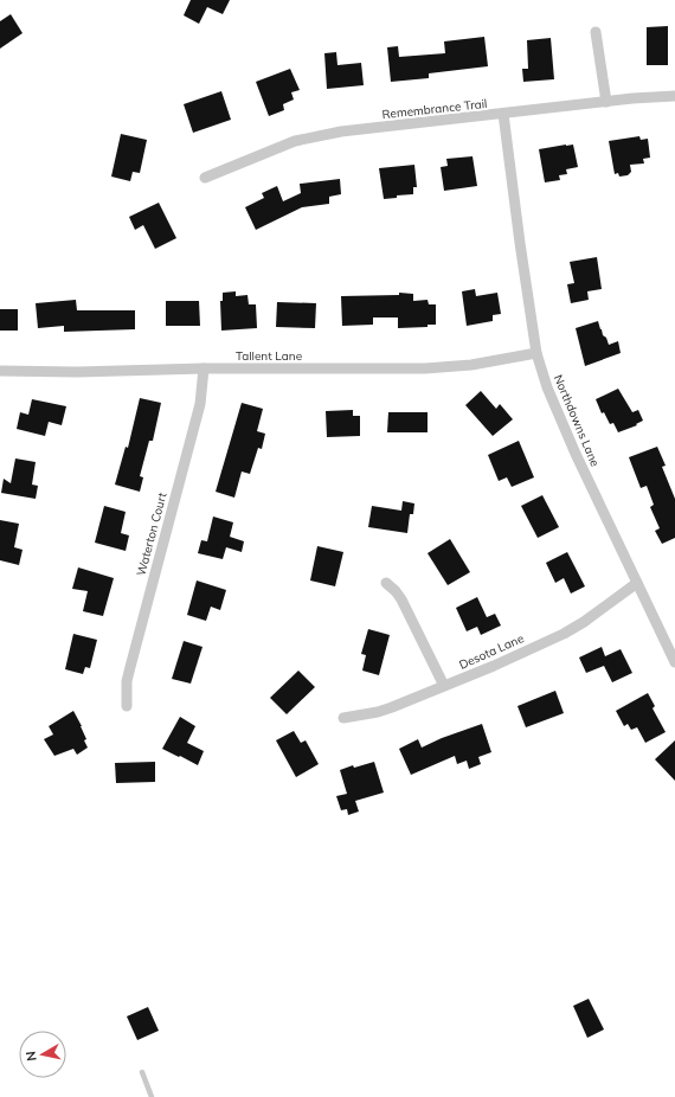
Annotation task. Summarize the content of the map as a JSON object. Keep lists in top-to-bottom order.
{
  "streets": {
    "street": [
      "Remembrance Trail",
      "Tallent Lane",
      "Northdowns Lane",
      "Waterton Court",
      "Desota Lane"
    ]
  },
  "crossings": [
    ["Remembrance Trail", "Northdowns Lane"],
    ["Tallent Lane", "Northdowns Lane"],
    ["Tallent Lane", "Waterton Court"],
    ["Northdowns Lane", "Desota Lane"]
  ],
  "north": "left"
}
